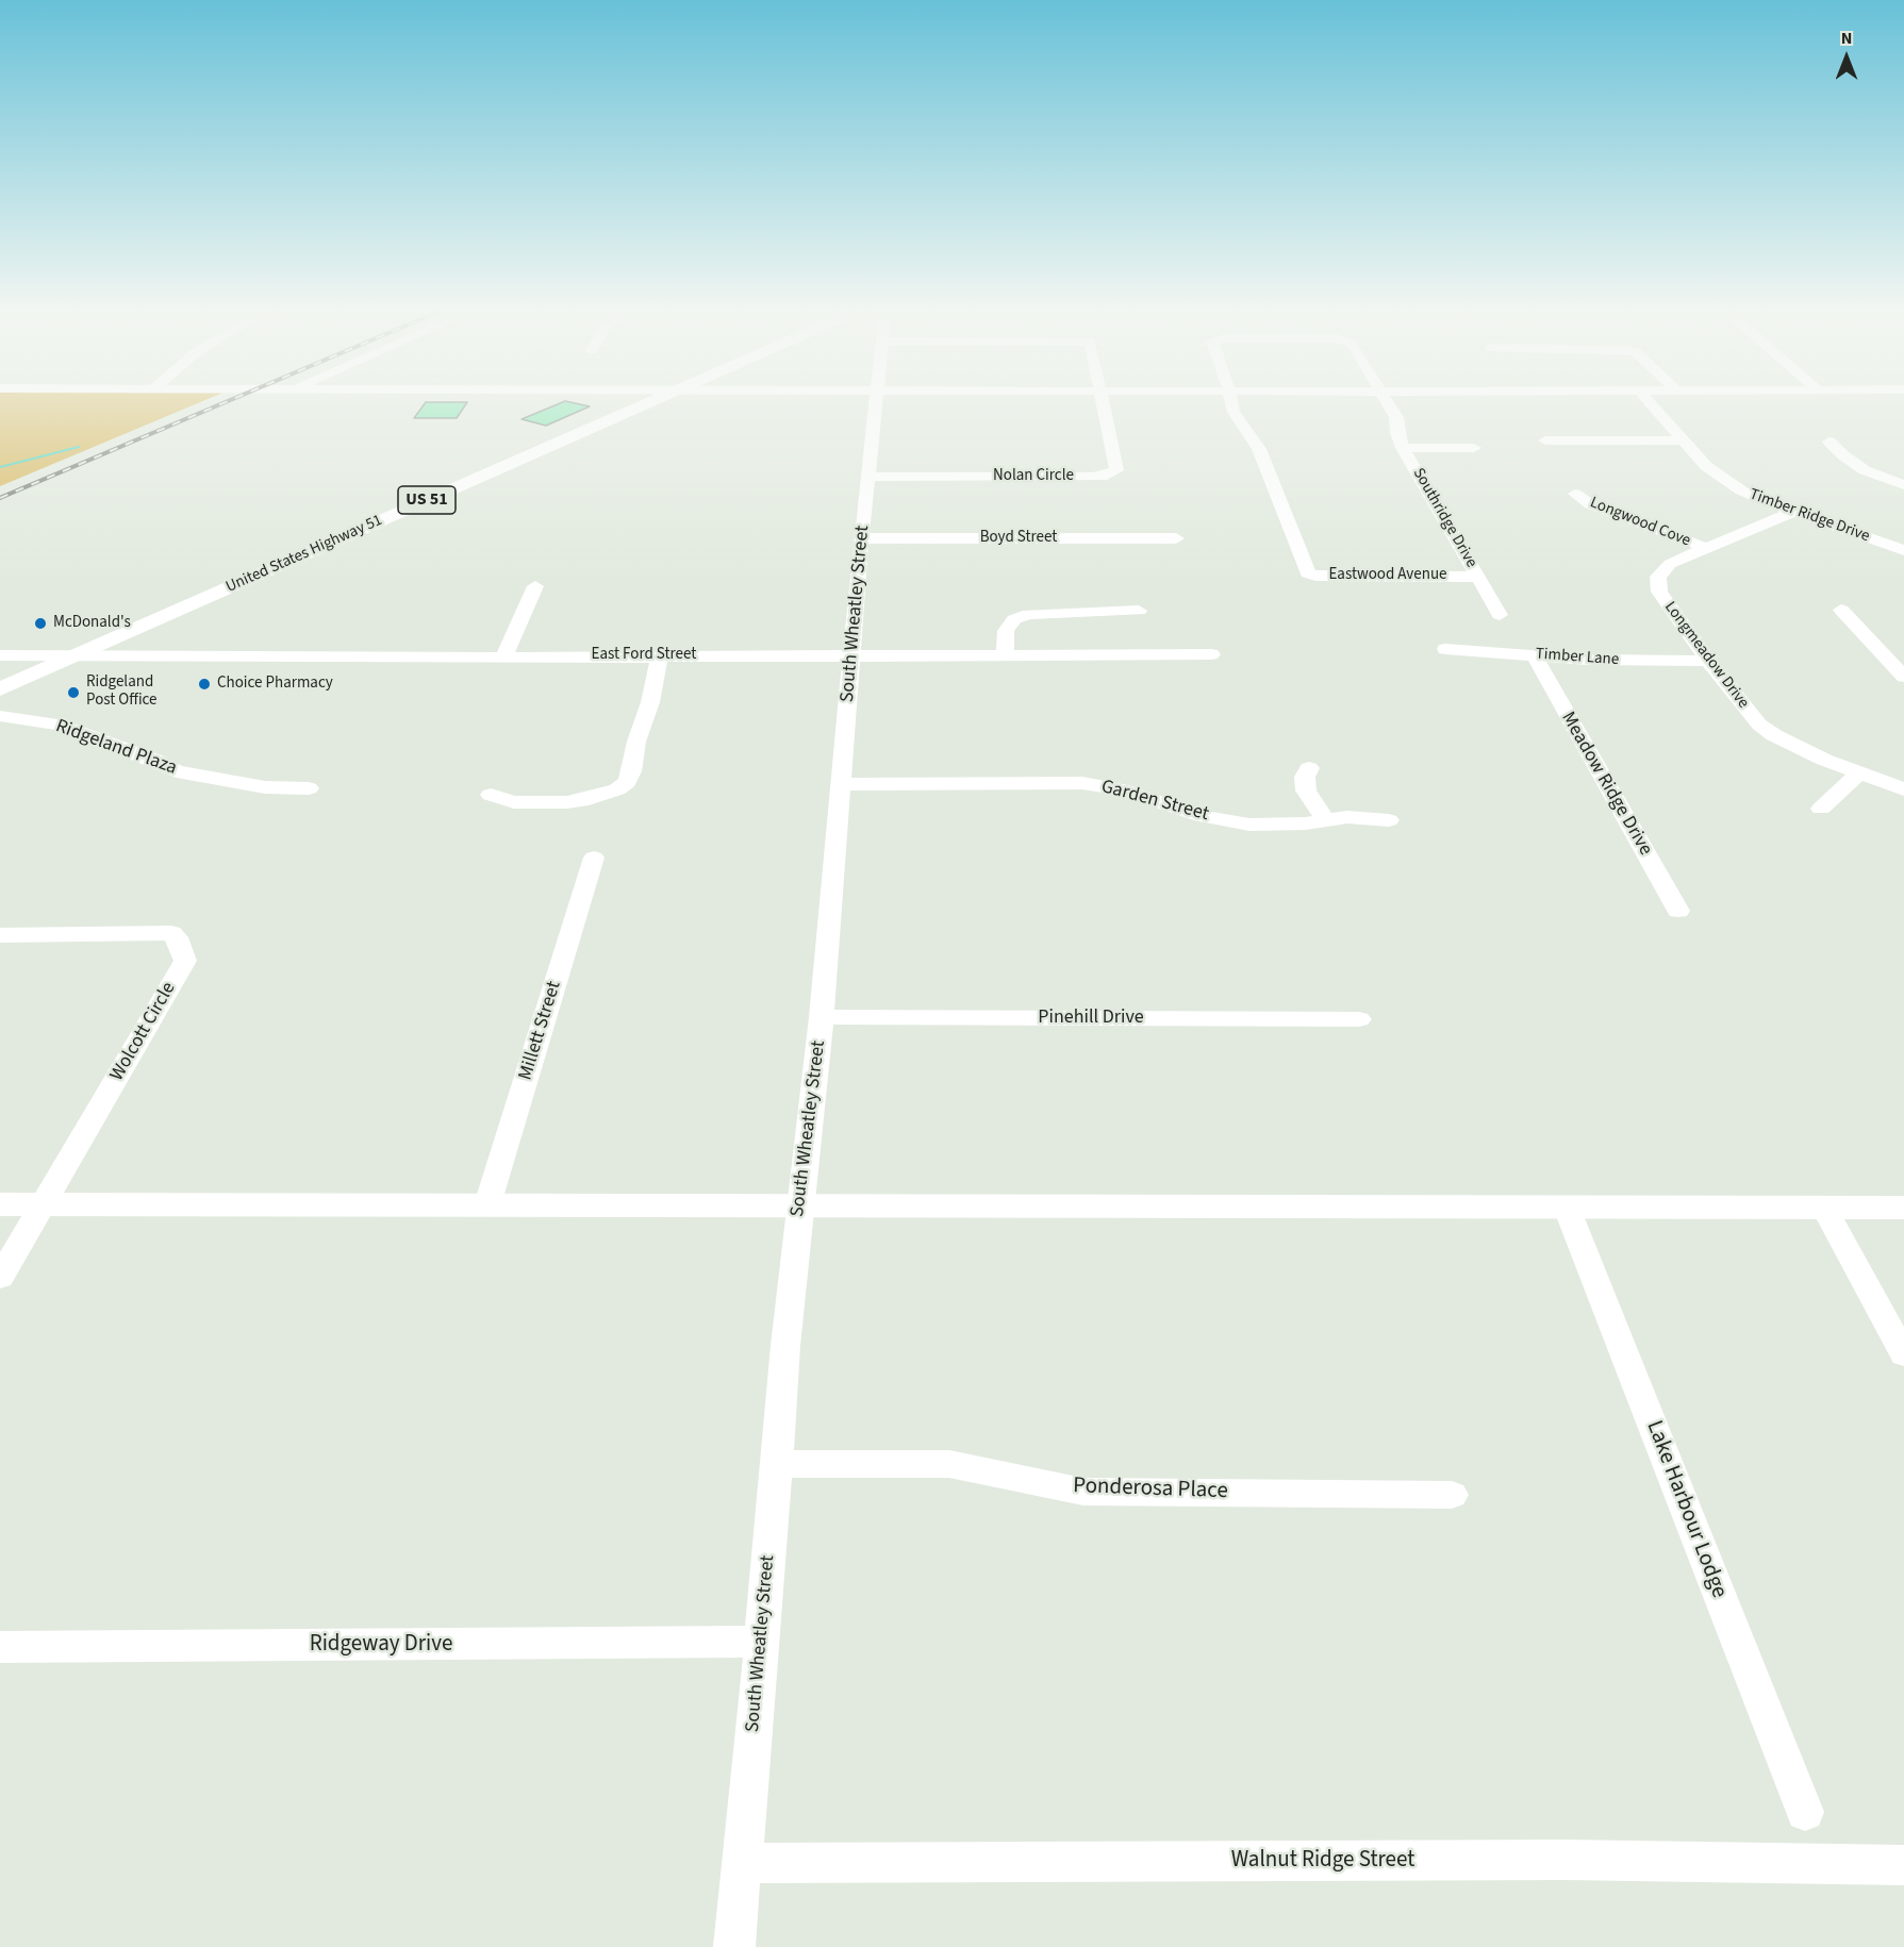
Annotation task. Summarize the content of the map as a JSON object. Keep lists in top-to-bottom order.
{
  "streets": {
    "main road": ["US 51", "United States Highway 51"],
    "street": [
      "Nolan Circle",
      "Timber Ridge Drive",
      "Southridge Drive",
      "Longwood Cove",
      "Boyd Street",
      "Eastwood Avenue",
      "South Wheatley Street",
      "East Ford Street",
      "Longmeadow Drive",
      "Timber Lane",
      "Ridgeland Plaza",
      "Meadow Ridge Drive",
      "Garden Street",
      "Pinehill Drive",
      "Millett Street",
      "Wolcott Circle",
      "Ponderosa Place",
      "Lake Harbour Lodge",
      "Ridgeway Drive",
      "Walnut Ridge Street"
    ]
  },
  "crossings": [
    ["Nolan Circle", "South Wheatley Street"],
    ["Timber Ridge Drive", "Longmeadow Drive"],
    ["Southridge Drive", "Eastwood Avenue"],
    ["Longwood Cove", "Longmeadow Drive"],
    ["Boyd Street", "South Wheatley Street"],
    ["United States Highway 51", "East Ford Street"],
    ["South Wheatley Street", "East Ford Street"],
    ["South Wheatley Street", "Garden Street"],
    ["South Wheatley Street", "Pinehill Drive"],
    ["South Wheatley Street", "Ponderosa Place"],
    ["South Wheatley Street", "Ridgeway Drive"],
    ["South Wheatley Street", "Walnut Ridge Street"],
    ["Longmeadow Drive", "Timber Lane"],
    ["Timber Lane", "Meadow Ridge Drive"]
  ],
  "places": ["McDonald's", "Choice Pharmacy", "Ridgeland Post Office"],
  "north": "top"
}
